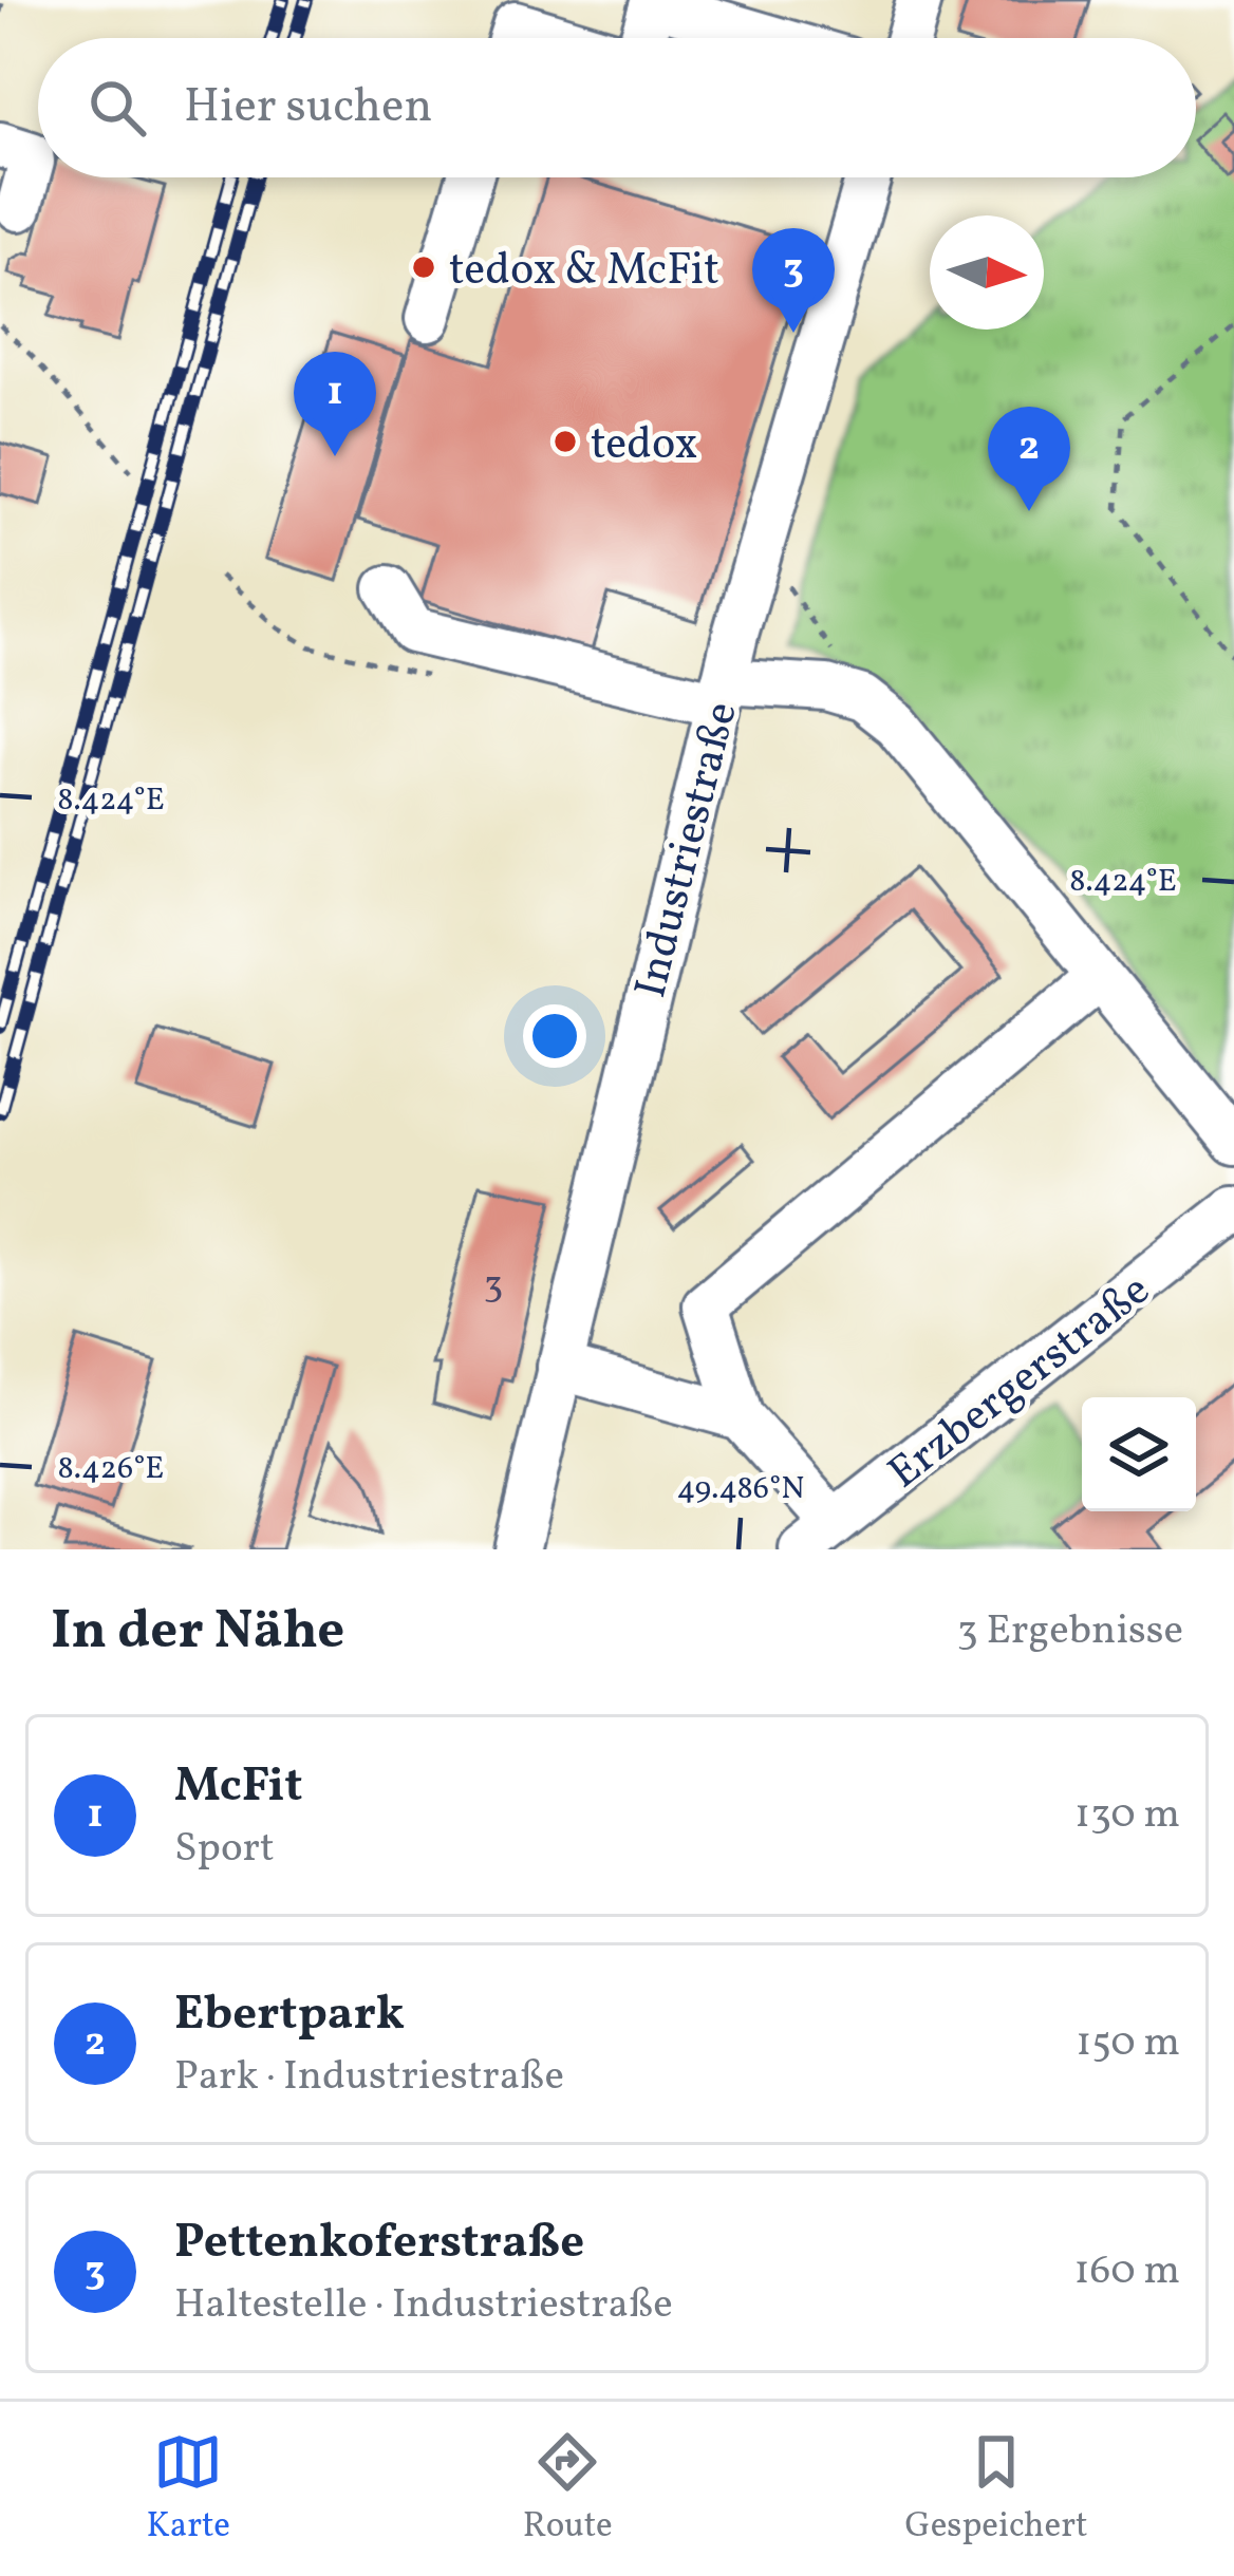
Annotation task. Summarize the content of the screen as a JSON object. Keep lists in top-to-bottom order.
{
  "streets": {
    "street": ["Industriestraße", "Erzbergerstraße"]
  },
  "places": ["tedox & McFit", "tedox"],
  "house_numbers": ["3"],
  "north": "right",
  "page": {
    "search": "Hier suchen",
    "pins": ["3", "1", "2"],
    "heading": ["In der Nähe", "3 Ergebnisse"],
    "list": [
      {
        "mark": "1",
        "name": "McFit",
        "note": "Sport",
        "value": "130 m"
      },
      {
        "mark": "2",
        "name": "Ebertpark",
        "note": "Park · Industriestraße",
        "value": "150 m"
      },
      {
        "mark": "3",
        "name": "Pettenkoferstraße",
        "note": "Haltestelle · Industriestraße",
        "value": "160 m"
      }
    ],
    "nav": ["Karte", "Route", "Gespeichert"]
  },
  "coordinates": ["8.424°E", "8.426°E", "49.486°N"]
}
